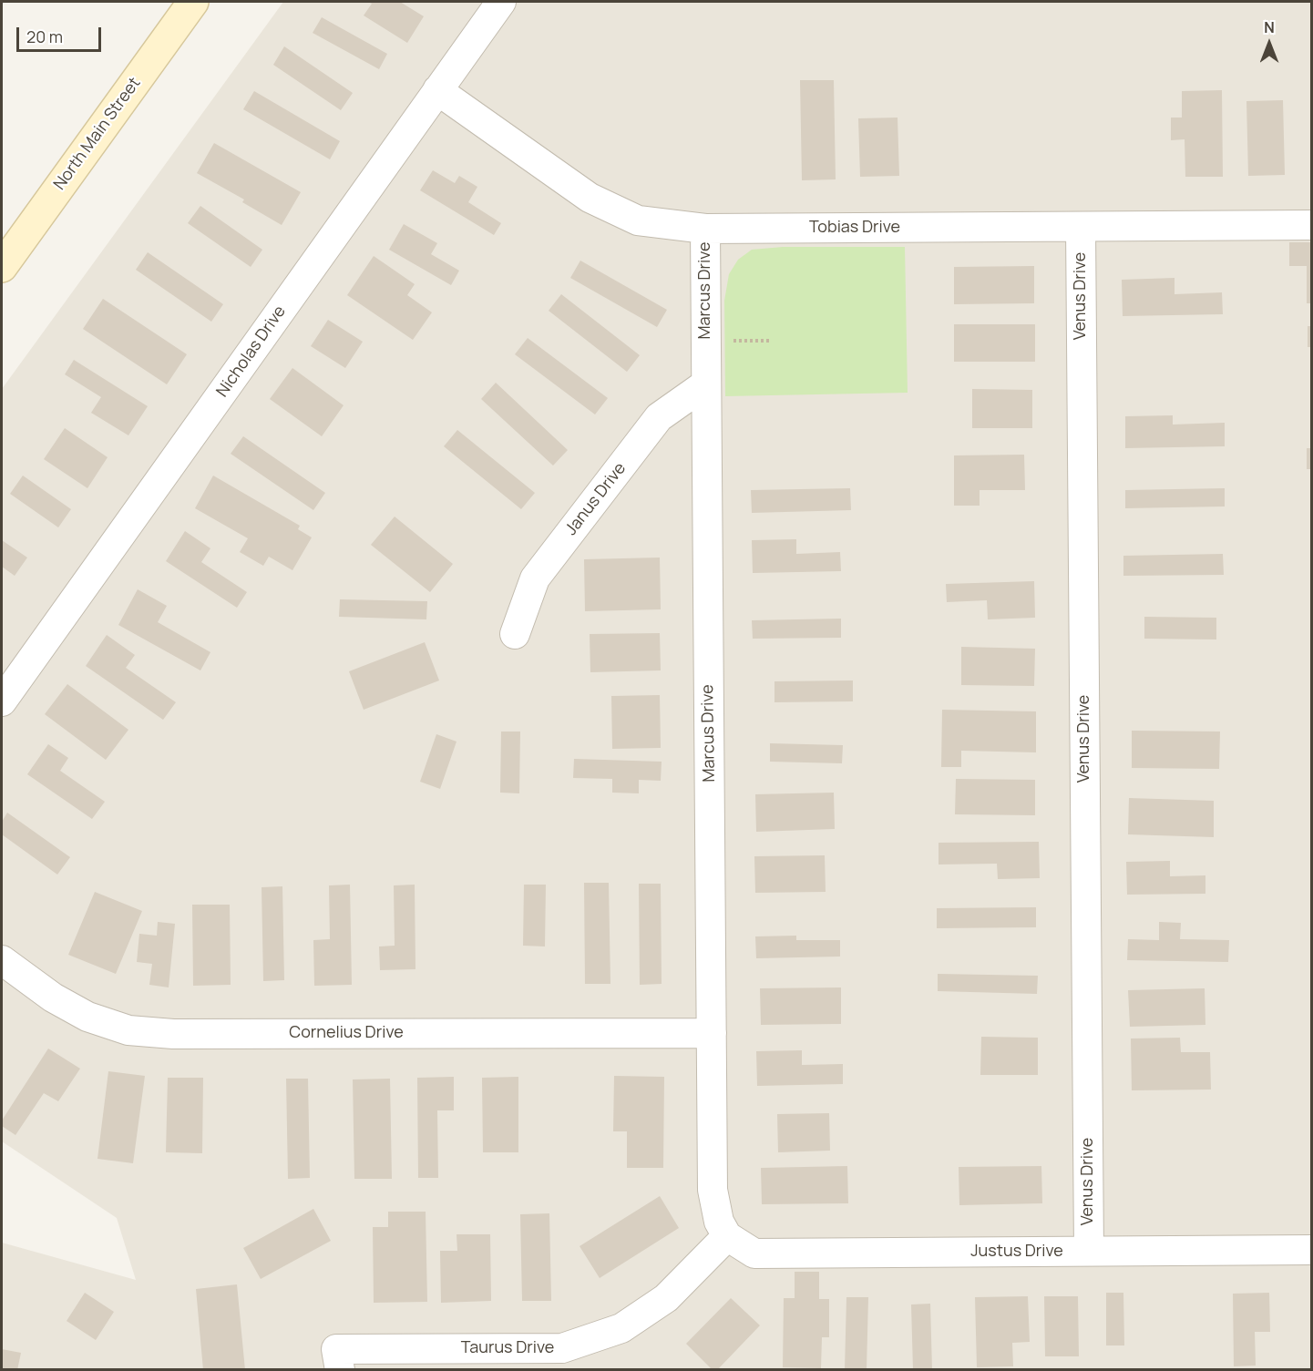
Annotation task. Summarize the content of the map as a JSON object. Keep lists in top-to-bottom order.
{
  "streets": {
    "main road": ["North Main Street"],
    "street": [
      "Tobias Drive",
      "Marcus Drive",
      "Venus Drive",
      "Nicholas Drive",
      "Janus Drive",
      "Cornelius Drive",
      "Justus Drive",
      "Taurus Drive"
    ]
  },
  "crossings": [
    ["Tobias Drive", "Marcus Drive"],
    ["Tobias Drive", "Venus Drive"],
    ["Tobias Drive", "Nicholas Drive"],
    ["Marcus Drive", "Janus Drive"],
    ["Marcus Drive", "Cornelius Drive"],
    ["Marcus Drive", "Justus Drive"],
    ["Marcus Drive", "Taurus Drive"],
    ["Venus Drive", "Justus Drive"],
    ["Justus Drive", "Taurus Drive"]
  ],
  "scale_bar": "20 m",
  "north": "top"
}
